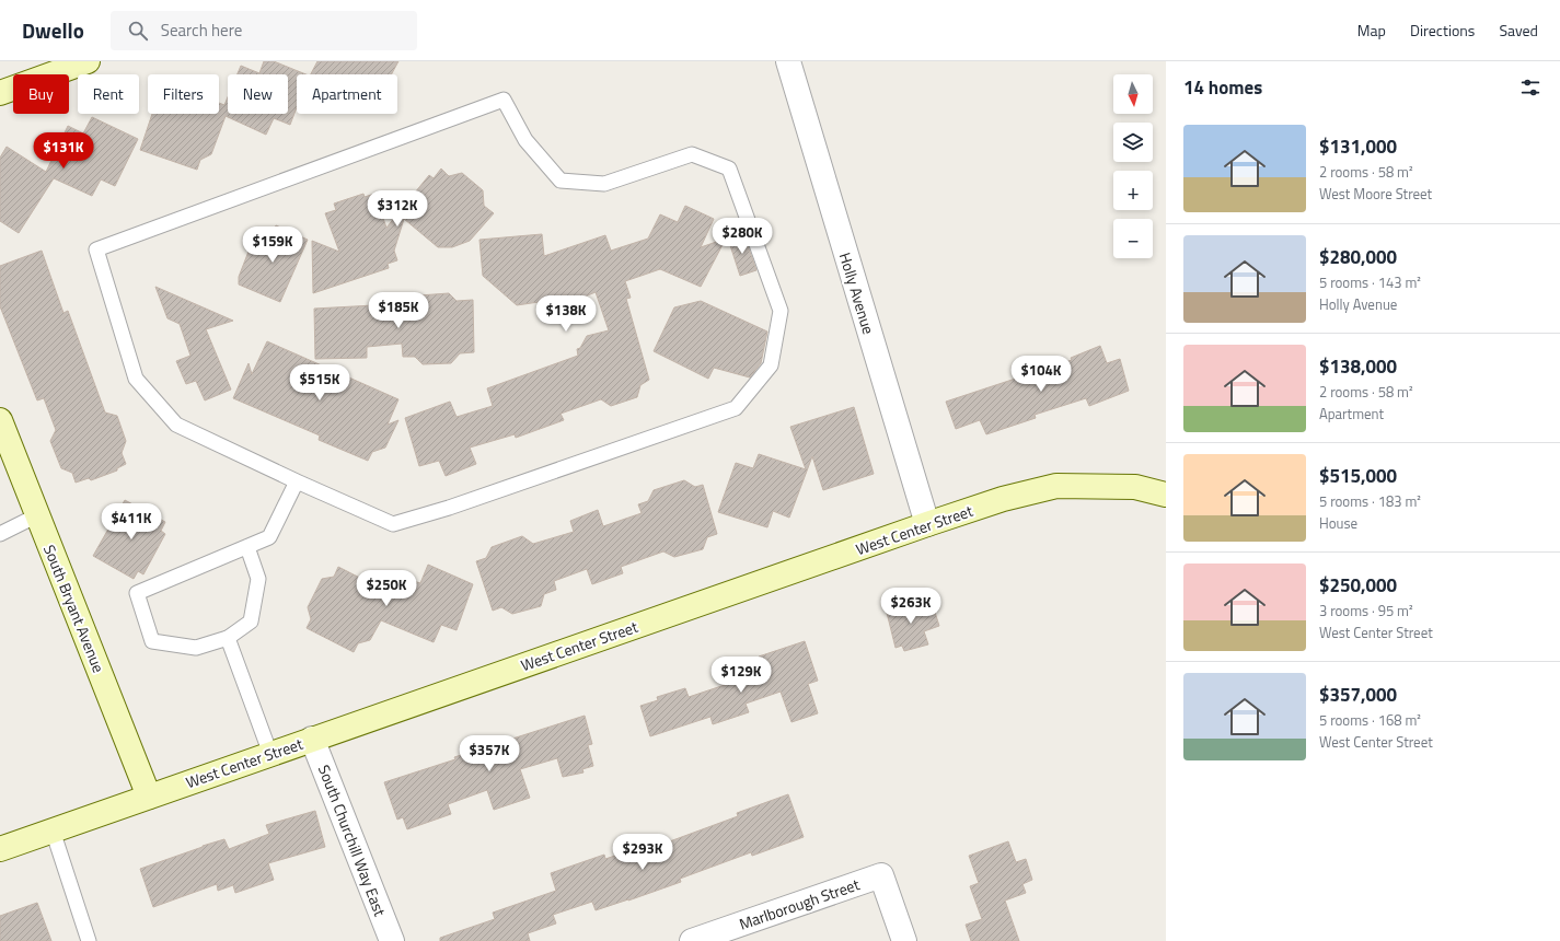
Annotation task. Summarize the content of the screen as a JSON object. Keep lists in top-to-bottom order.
{
  "streets": {
    "street": [
      "Holly Avenue",
      "West Center Street",
      "South Bryant Avenue",
      "South Churchill Way East",
      "Marlborough Street"
    ]
  },
  "crossings": [
    ["Holly Avenue", "West Center Street"],
    ["West Center Street", "South Bryant Avenue"],
    ["West Center Street", "South Churchill Way East"]
  ],
  "north": "bottom",
  "page": {
    "header": "Dwello",
    "search": "Search here",
    "nav": ["Map", "Directions", "Saved"],
    "heading": "14 homes",
    "map_buttons": ["+", "−"],
    "chip": [
      "Buy",
      "Rent",
      "Filters",
      "New",
      "Apartment"
    ],
    "list": [
      {
        "name": "$131,000",
        "note": "2 rooms · 58 m² · West Moore Street"
      },
      {
        "name": "$280,000",
        "note": "5 rooms · 143 m² · Holly Avenue"
      },
      {
        "name": "$138,000",
        "note": "2 rooms · 58 m² · Apartment"
      },
      {
        "name": "$515,000",
        "note": "5 rooms · 183 m² · House"
      },
      {
        "name": "$250,000",
        "note": "3 rooms · 95 m² · West Center Street"
      },
      {
        "name": "$357,000",
        "note": "5 rooms · 168 m² · West Center Street"
      }
    ],
    "price": [
      "$131K",
      "$312K",
      "$280K",
      "$159K",
      "$185K",
      "$138K",
      "$104K",
      "$515K",
      "$411K",
      "$250K",
      "$263K",
      "$129K",
      "$357K",
      "$293K"
    ]
  }
}
